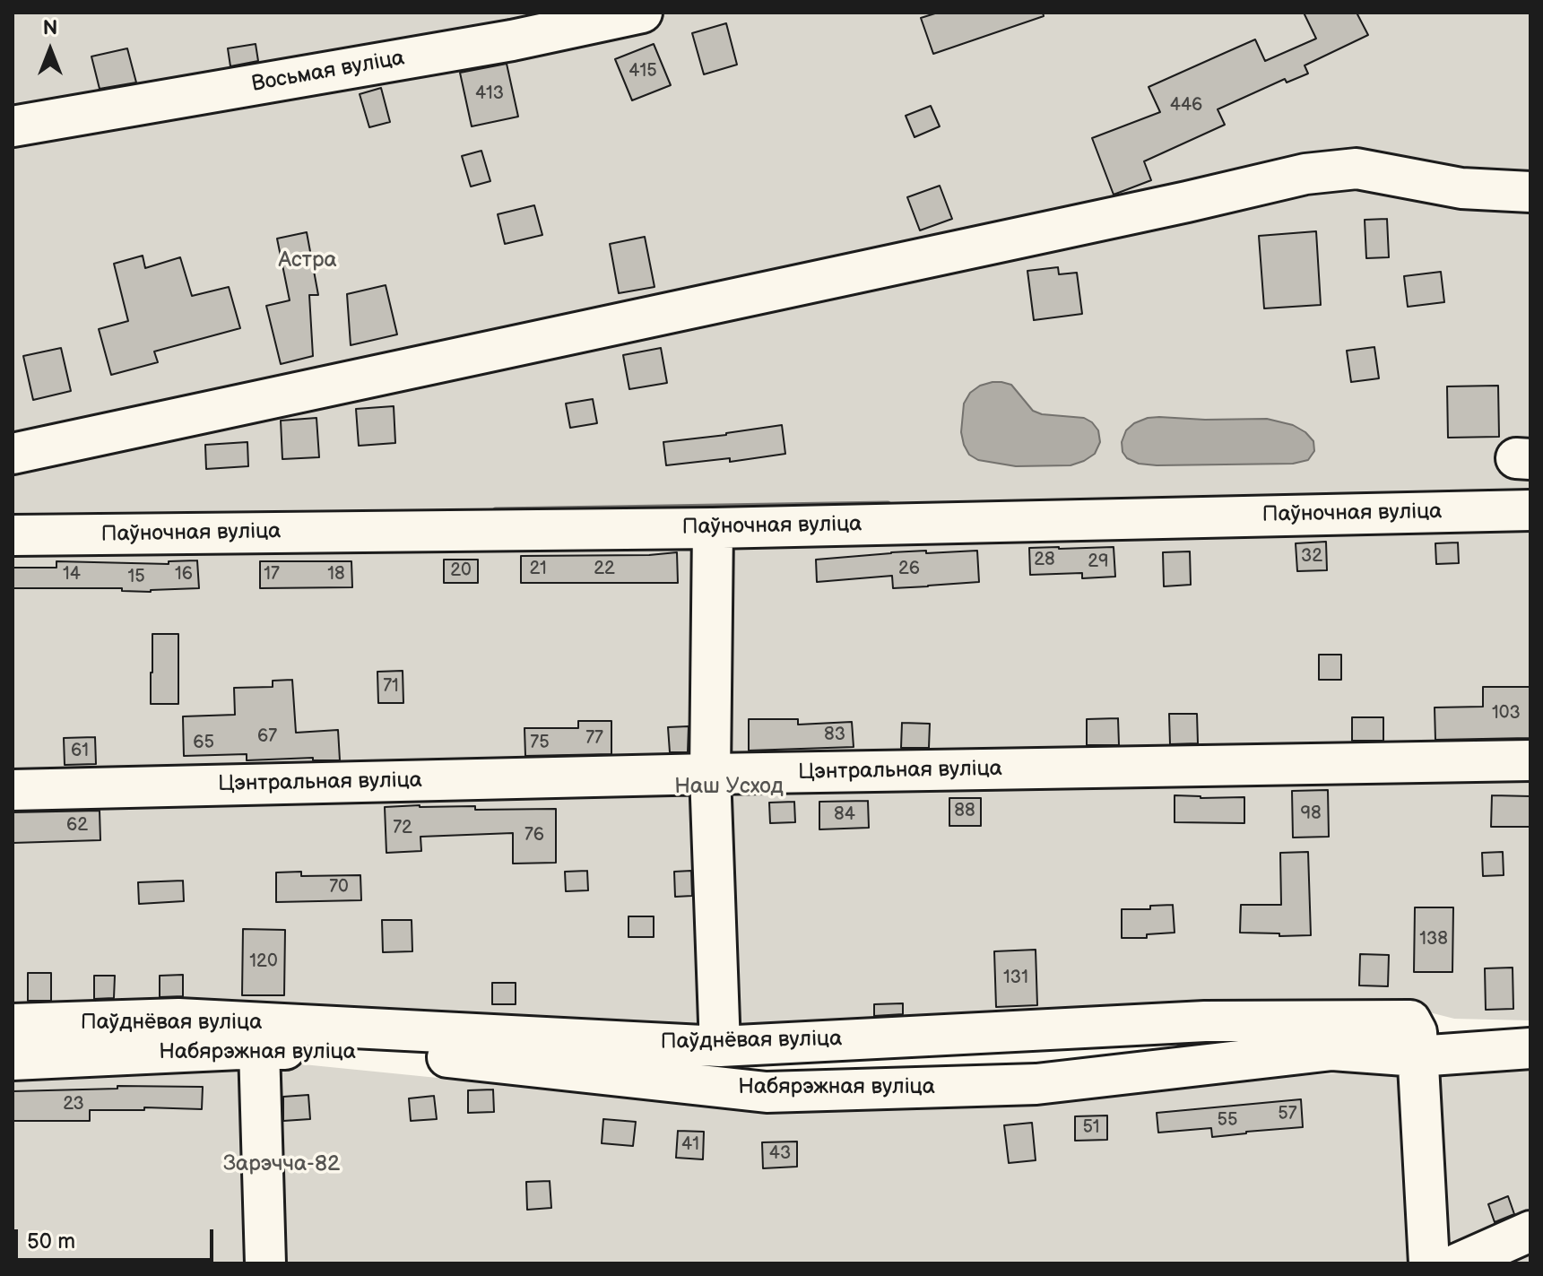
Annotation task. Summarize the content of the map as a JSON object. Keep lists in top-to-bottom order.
{
  "streets": {
    "lane": [
      "Восьмая вуліца",
      "Паўночная вуліца",
      "Цэнтральная вуліца",
      "Паўднёвая вуліца",
      "Набярэжная вуліца"
    ]
  },
  "crossings": [
    ["Паўднёвая вуліца", "Набярэжная вуліца"]
  ],
  "parks": ["Астра", "Наш Усход", "Зарэчча-82"],
  "house_numbers": [
    "415",
    "413",
    "446",
    "32",
    "28",
    "29",
    "21",
    "22",
    "26",
    "20",
    "14",
    "16",
    "17",
    "18",
    "15",
    "71",
    "103",
    "83",
    "67",
    "77",
    "65",
    "75",
    "61",
    "88",
    "98",
    "84",
    "62",
    "72",
    "76",
    "70",
    "138",
    "120",
    "131",
    "23",
    "57",
    "55",
    "51",
    "41",
    "43"
  ],
  "scale_bar": "50 m",
  "north": "top"
}
